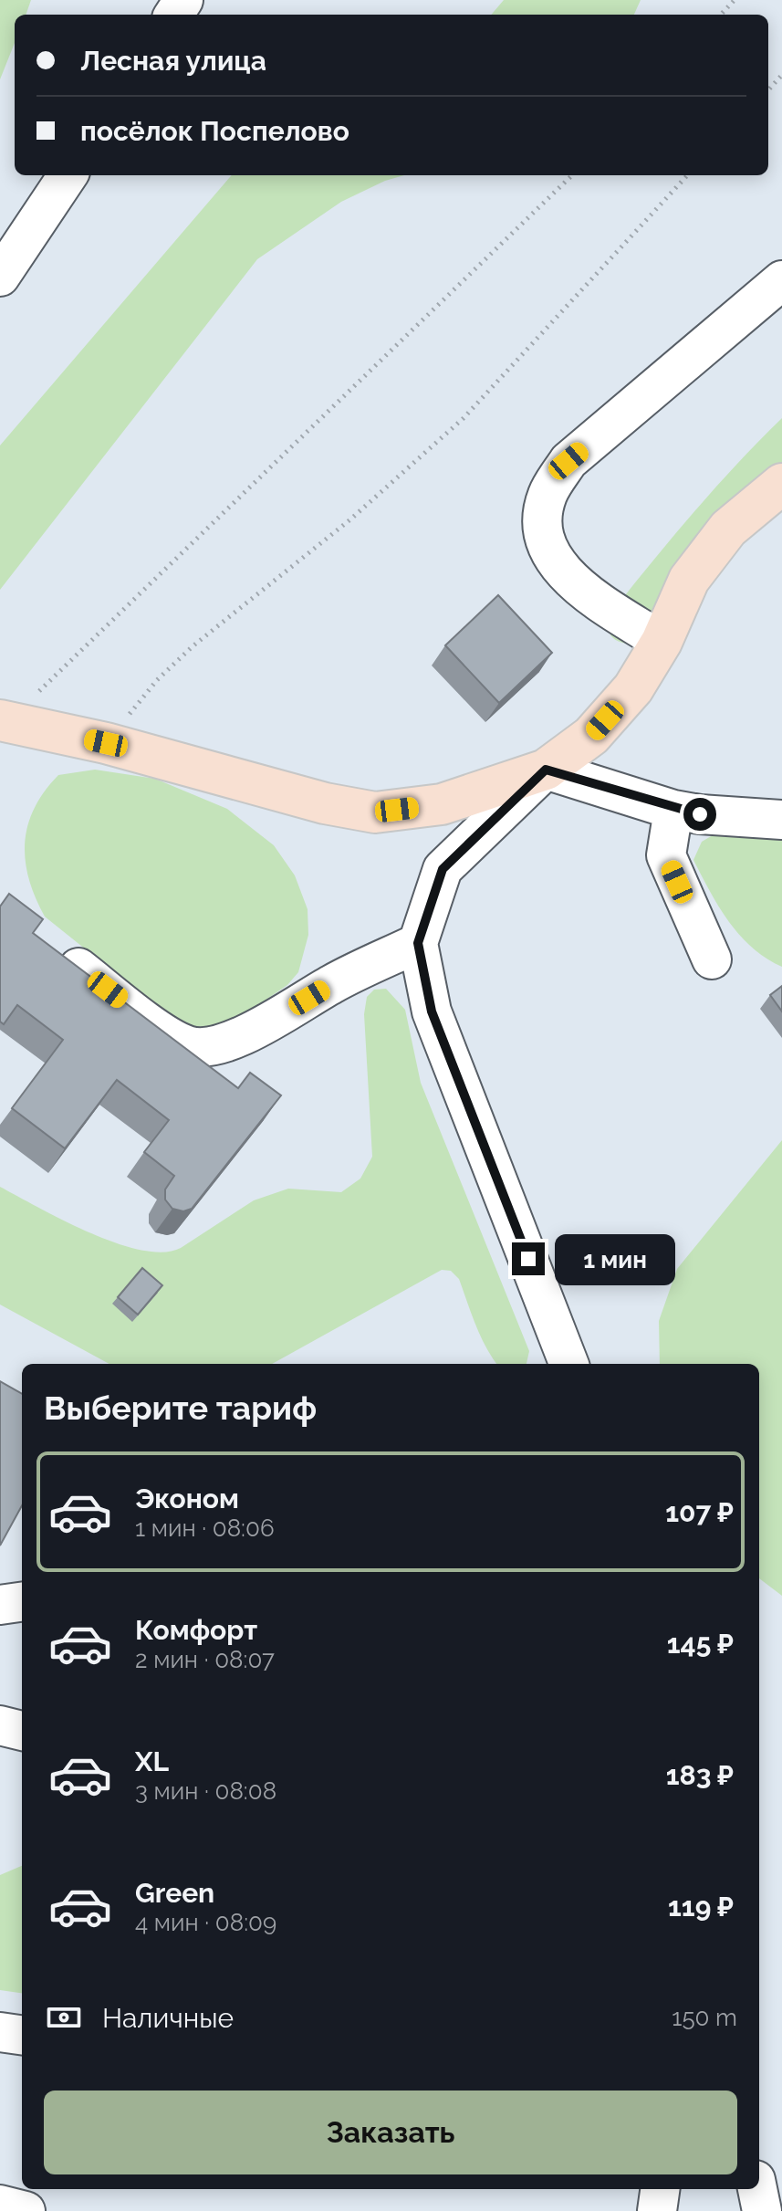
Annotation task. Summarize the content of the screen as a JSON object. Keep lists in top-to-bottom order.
{
  "page": {
    "banner": ["Лесная улица", "посёлок Поспелово"],
    "bubble": "1 мин",
    "heading": "Выберите тариф",
    "list": [
      {
        "name": "Эконом",
        "note": "1 мин · 08:06",
        "value": "107 ₽"
      },
      {
        "name": "Комфорт",
        "note": "2 мин · 08:07",
        "value": "145 ₽"
      },
      {
        "name": "XL",
        "note": "3 мин · 08:08",
        "value": "183 ₽"
      },
      {
        "name": "Green",
        "note": "4 мин · 08:09",
        "value": "119 ₽"
      }
    ],
    "pay": ["Наличные", "150 m"],
    "buttons": "Заказать"
  }
}
